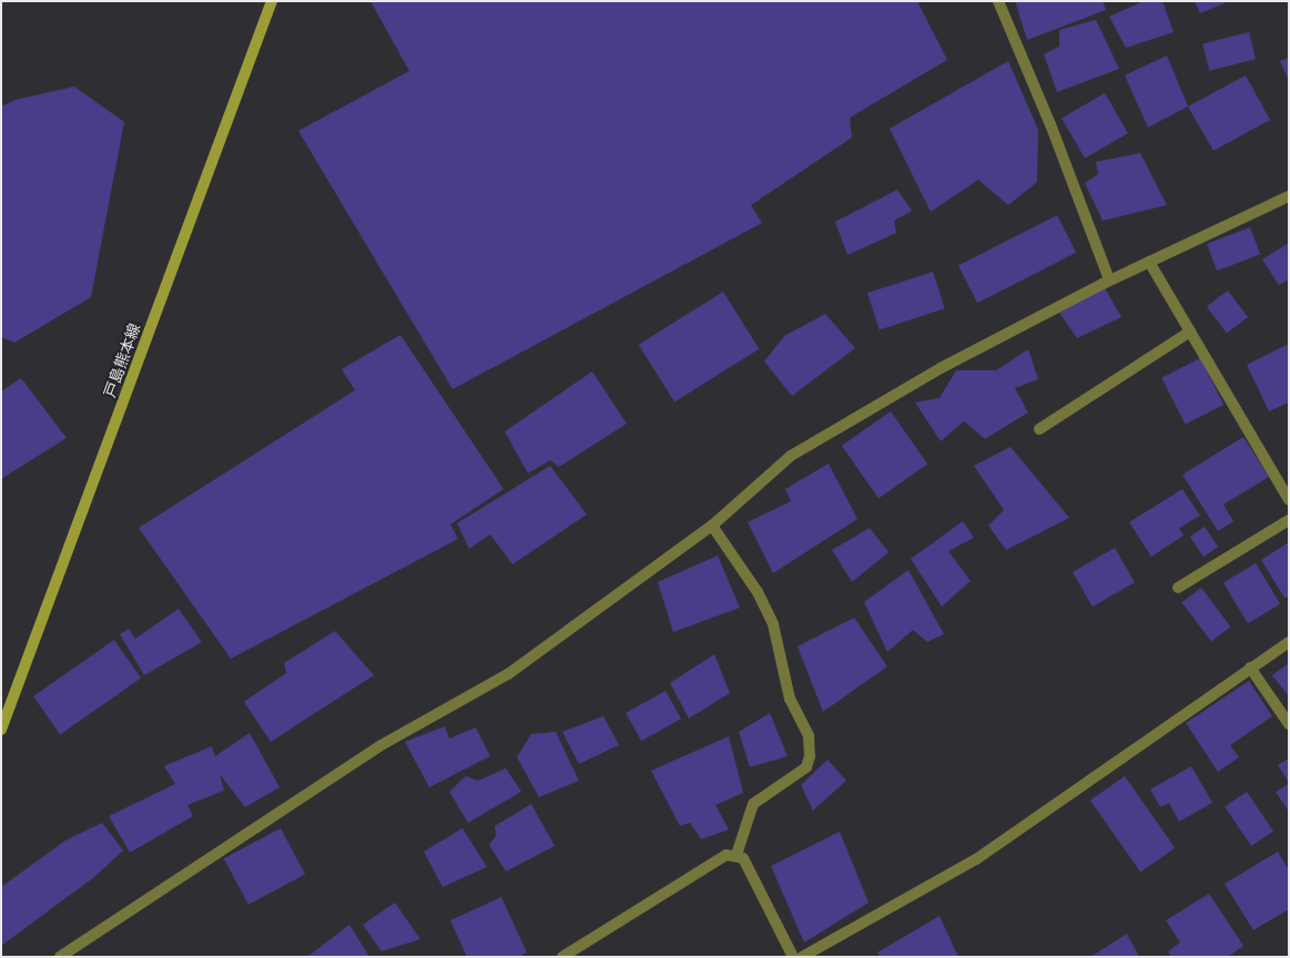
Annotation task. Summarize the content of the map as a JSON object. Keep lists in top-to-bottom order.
{
  "streets": {
    "main road": ["戸島熊本線"]
  }
}
